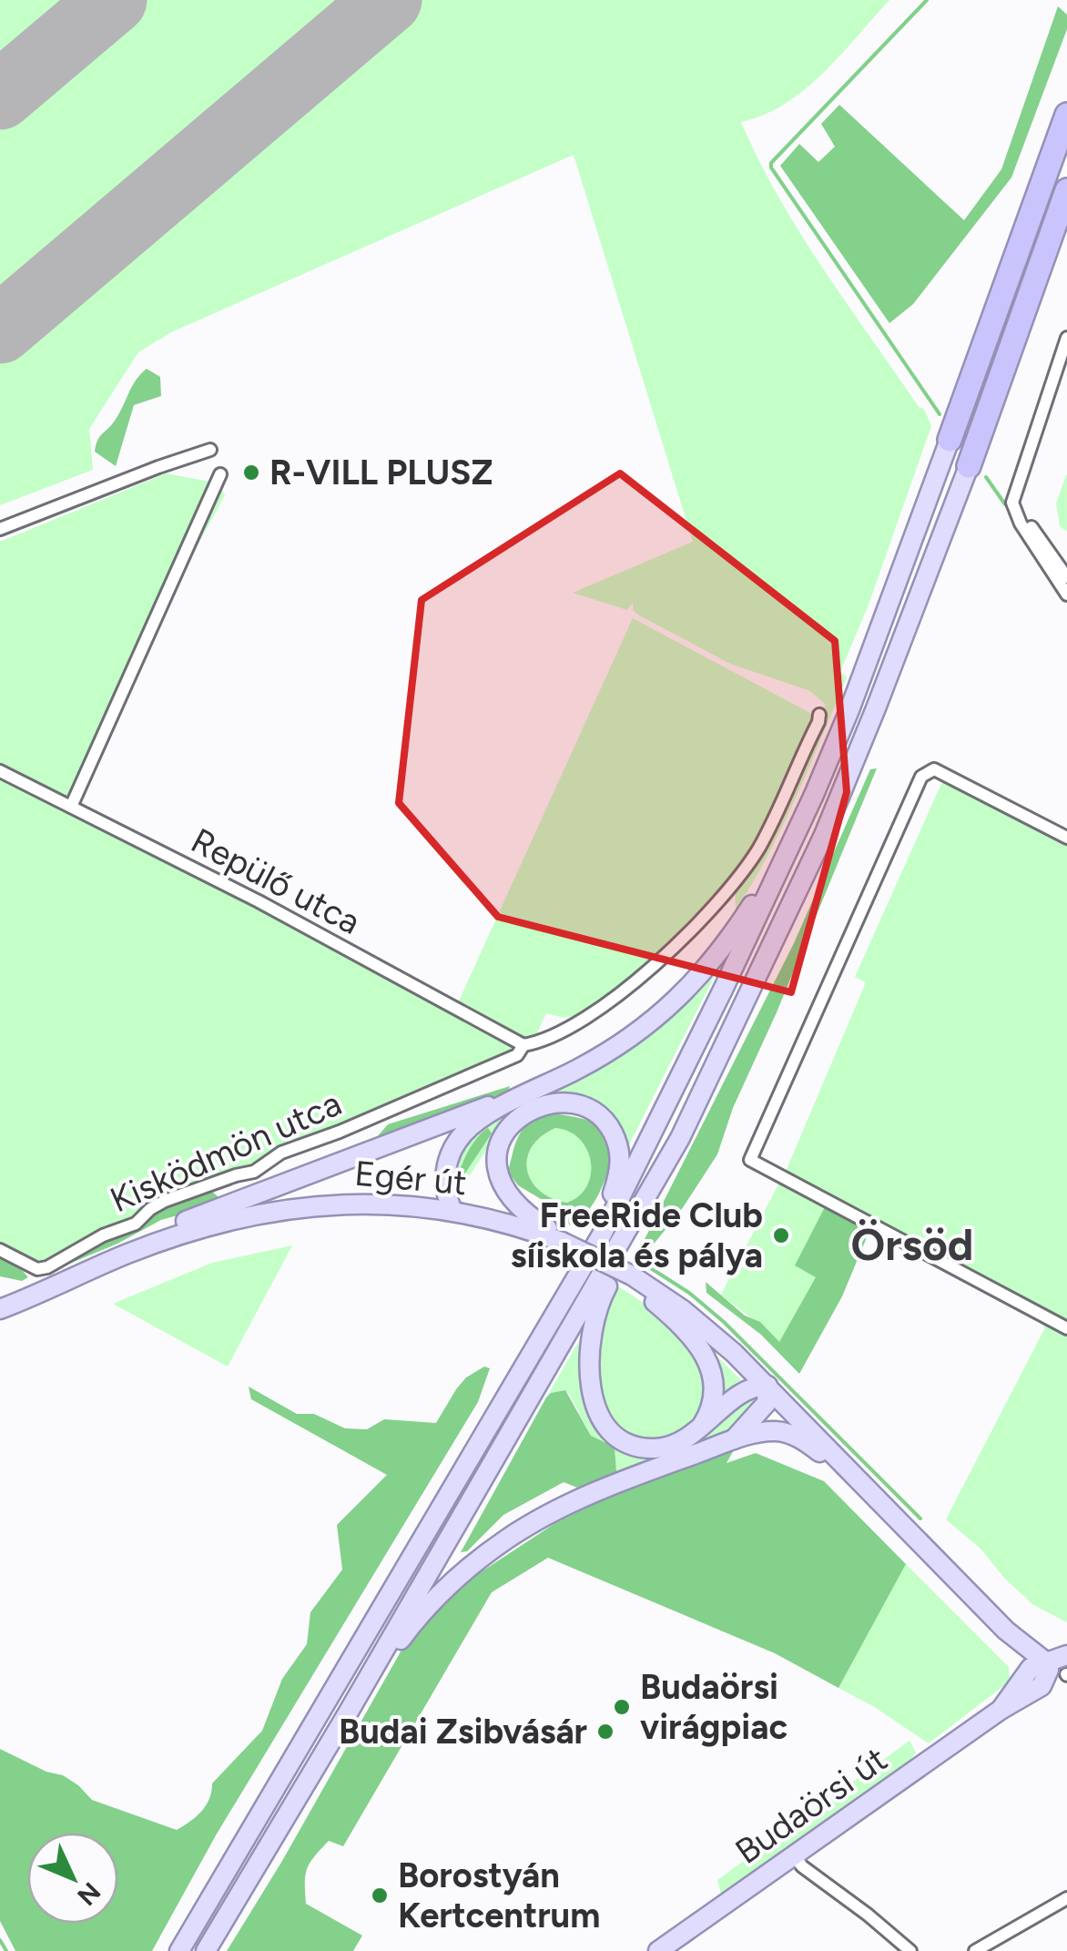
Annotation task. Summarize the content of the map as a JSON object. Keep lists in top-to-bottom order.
{
  "streets": {
    "main road": ["Egér út", "Budaörsi út"],
    "street": ["Repülő utca", "Kisködmön utca"]
  },
  "crossings": [
    ["Repülő utca", "Kisködmön utca"],
    ["Egér út", "Budaörsi út"]
  ],
  "districts": ["Örsöd"],
  "places": [
    "R-VILL PLUSZ",
    "FreeRide Club síiskola és pálya",
    "Budaörsi virágpiac",
    "Budai Zsibvásár",
    "Borostyán Kertcentrum"
  ],
  "north": "bottom right"
}
